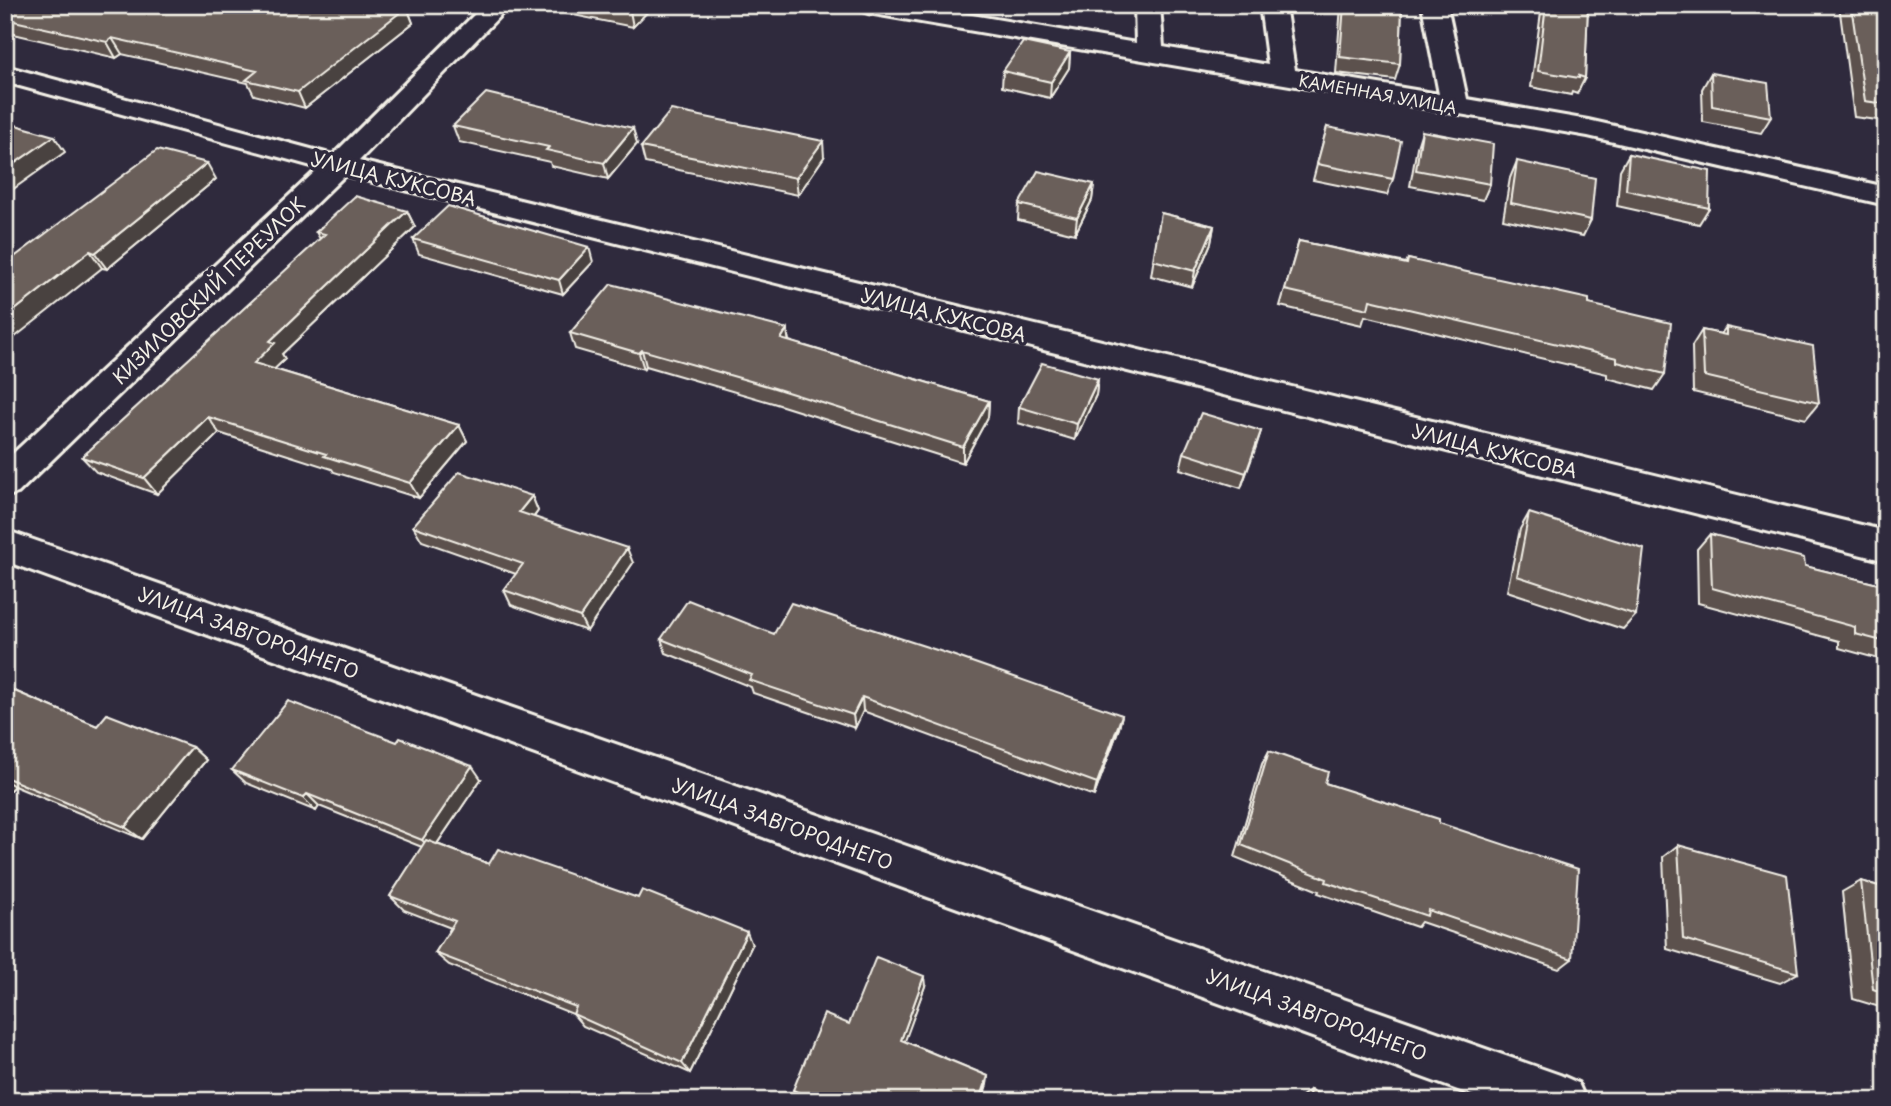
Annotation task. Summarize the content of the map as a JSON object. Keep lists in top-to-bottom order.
{
  "streets": {
    "street": [
      "КАМЕННАЯ УЛИЦА",
      "УЛИЦА КУКСОВА",
      "КИЗИЛОВСКИЙ ПЕРЕУЛОК",
      "УЛИЦА ЗАВГОРОДНЕГО"
    ]
  },
  "crossings": [
    ["УЛИЦА КУКСОВА", "КИЗИЛОВСКИЙ ПЕРЕУЛОК"]
  ]
}
